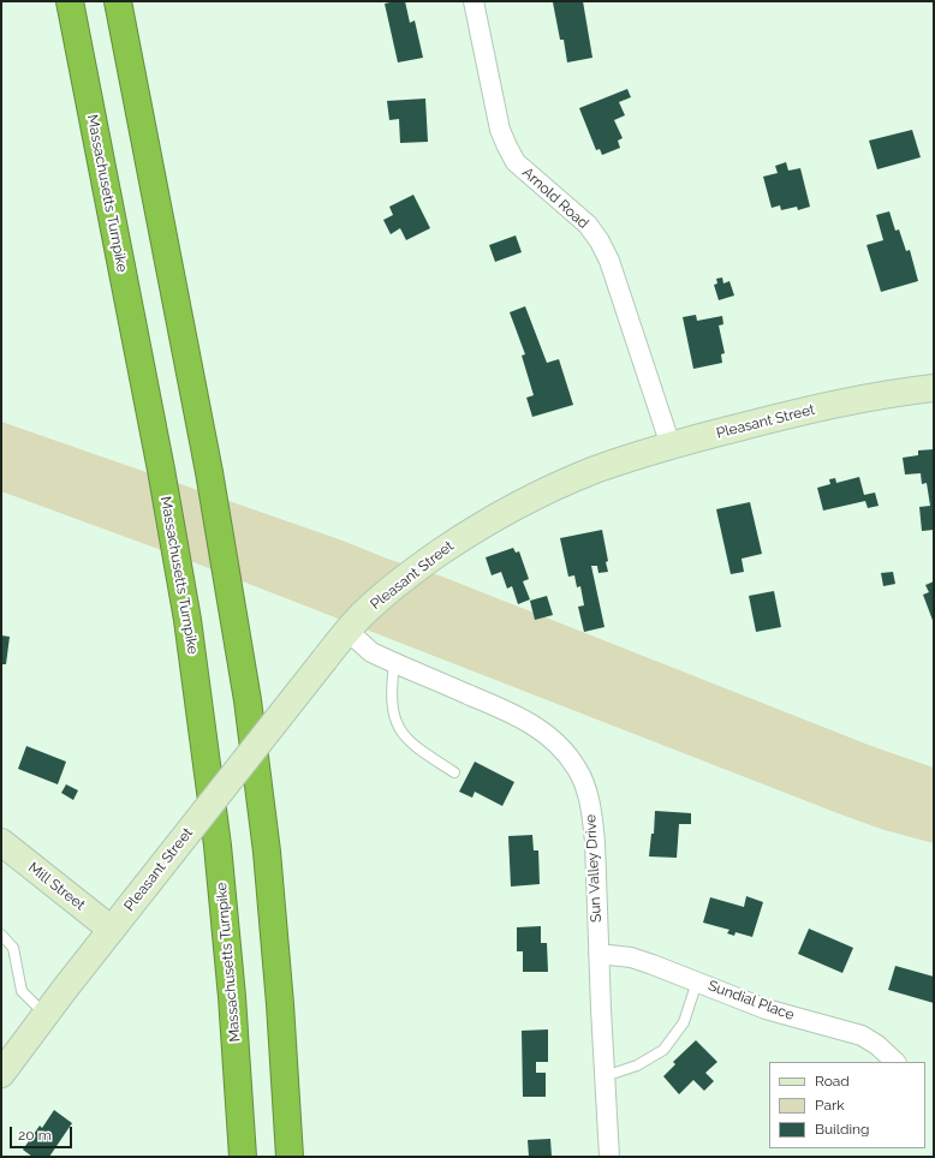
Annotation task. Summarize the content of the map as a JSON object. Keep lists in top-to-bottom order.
{
  "streets": {
    "highway": ["Massachusetts Turnpike"],
    "main road": ["Pleasant Street", "Mill Street"],
    "street": ["Arnold Road", "Sun Valley Drive", "Sundial Place"]
  },
  "crossings": [
    ["Arnold Road", "Pleasant Street"],
    ["Pleasant Street", "Sun Valley Drive"],
    ["Pleasant Street", "Mill Street"],
    ["Sun Valley Drive", "Sundial Place"]
  ],
  "legend": ["Road", "Park", "Building"],
  "scale_bar": "20 m"
}
